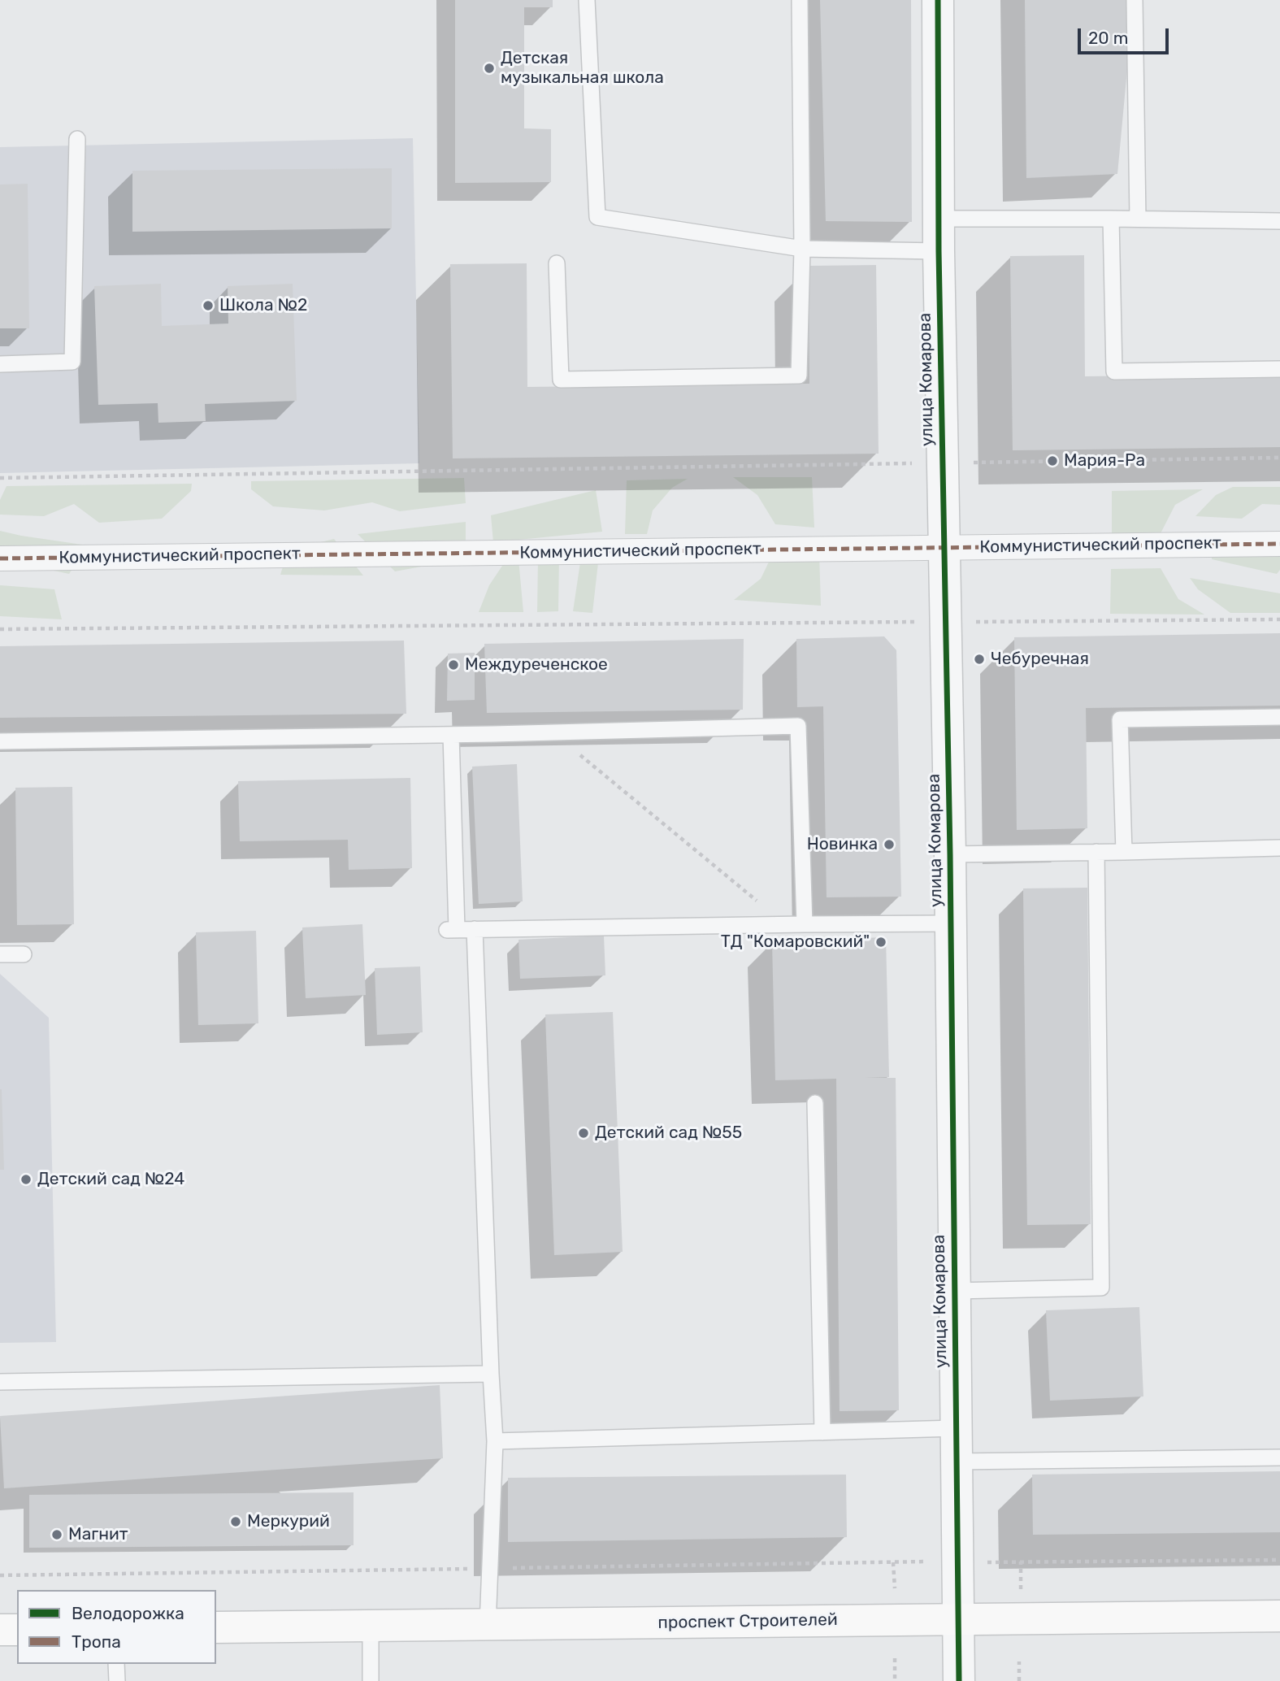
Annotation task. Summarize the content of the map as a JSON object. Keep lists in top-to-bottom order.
{
  "streets": {
    "main road": ["проспект Строителей"],
    "street": ["улица Комарова", "Коммунистический проспект"]
  },
  "crossings": [
    ["улица Комарова", "Коммунистический проспект"],
    ["улица Комарова", "проспект Строителей"]
  ],
  "places": [
    "Детская музыкальная школа",
    "Школа №2",
    "Мария-Ра",
    "Чебуречная",
    "Междуреченское",
    "Новинка",
    "ТД \"Комаровский\"",
    "Детский сад №55",
    "Детский сад №24",
    "Меркурий",
    "Магнит"
  ],
  "legend": ["Велодорожка", "Тропа"],
  "scale_bar": "20 m"
}
